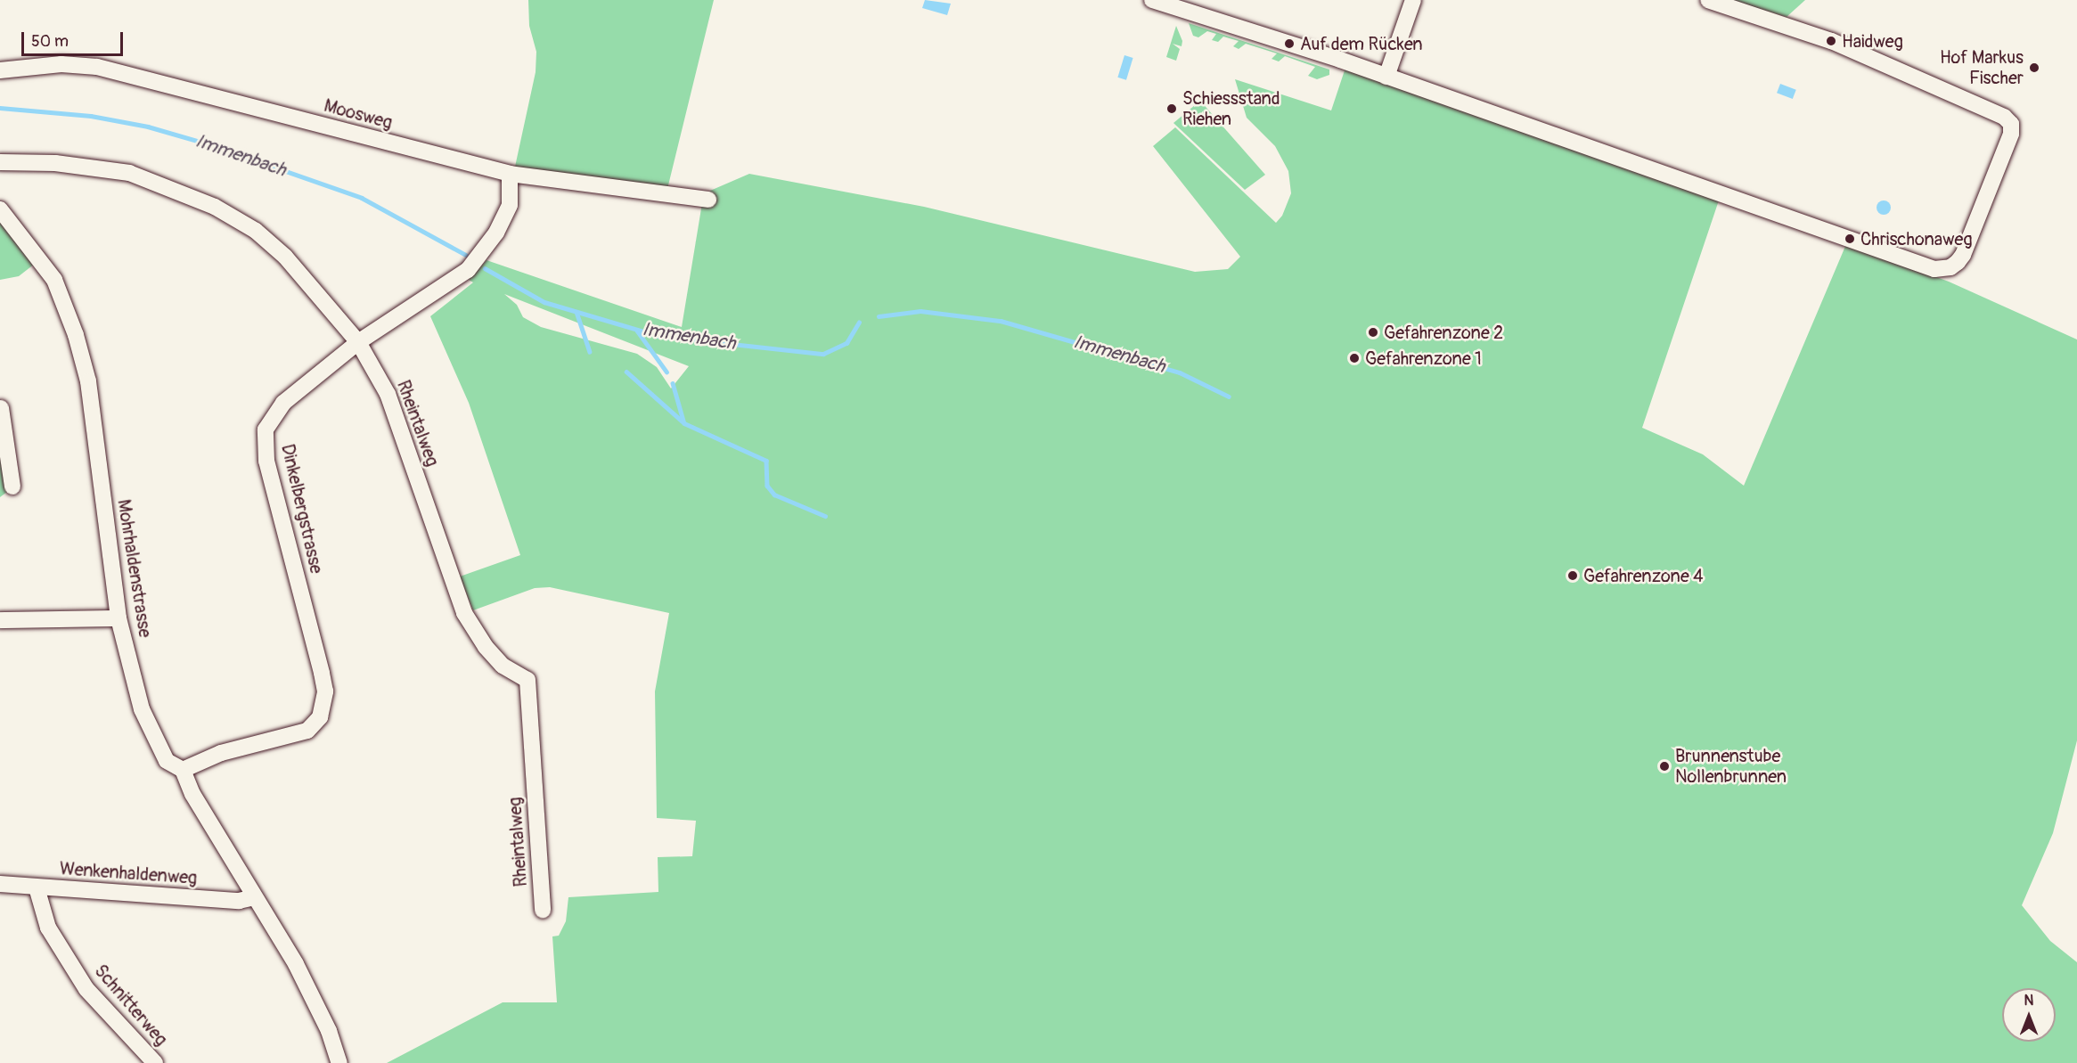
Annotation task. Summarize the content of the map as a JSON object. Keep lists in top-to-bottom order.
{
  "streets": {
    "street": [
      "Moosweg",
      "Rheintalweg",
      "Dinkelbergstrasse",
      "Mohrhaldenstrasse",
      "Wenkenhaldenweg",
      "Schnitterweg"
    ]
  },
  "crossings": [
    ["Moosweg", "Dinkelbergstrasse"],
    ["Rheintalweg", "Dinkelbergstrasse"],
    ["Dinkelbergstrasse", "Mohrhaldenstrasse"],
    ["Mohrhaldenstrasse", "Wenkenhaldenweg"],
    ["Wenkenhaldenweg", "Schnitterweg"]
  ],
  "water": ["Immenbach"],
  "places": [
    "Haidweg",
    "Auf dem Rücken",
    "Hof Markus Fischer",
    "Schiessstand Riehen",
    "Chrischonaweg",
    "Gefahrenzone 2",
    "Gefahrenzone 1",
    "Gefahrenzone 4",
    "Brunnenstube Nollenbrunnen"
  ],
  "scale_bar": "50 m",
  "north": "top"
}
